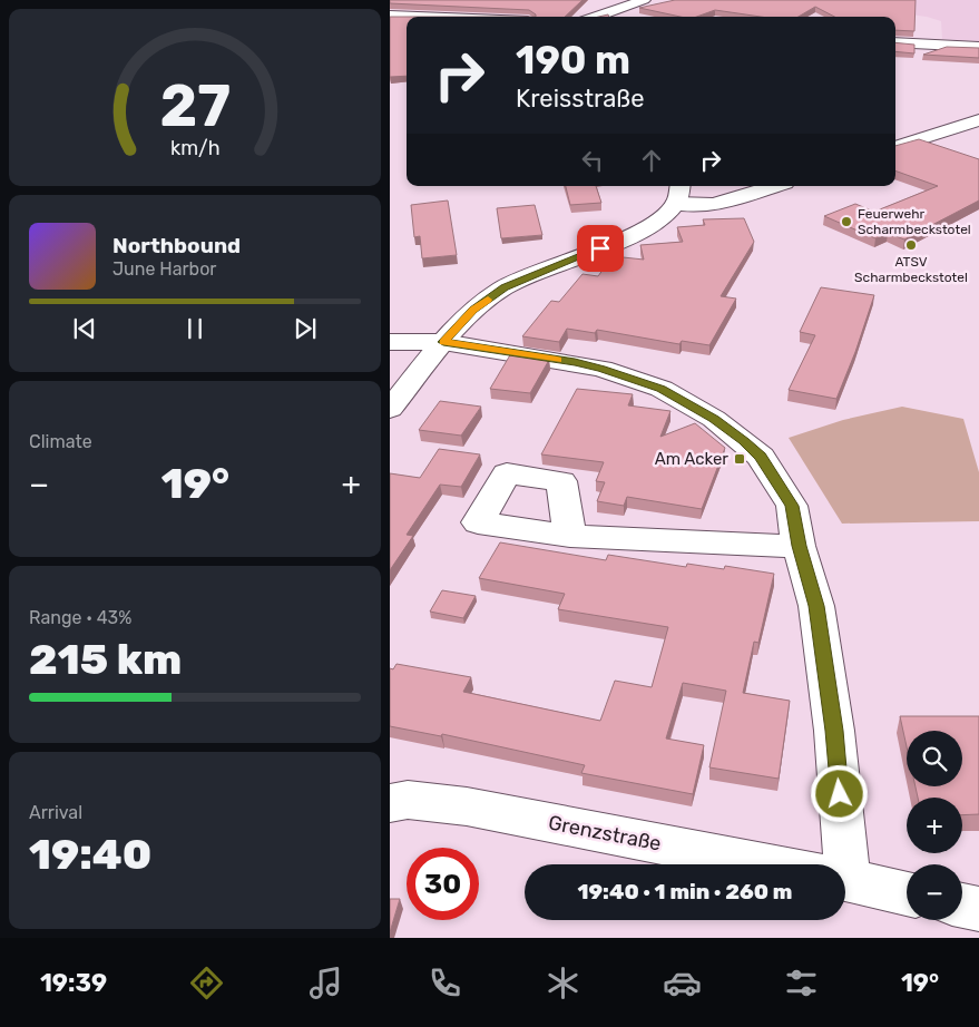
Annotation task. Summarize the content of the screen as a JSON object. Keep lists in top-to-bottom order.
{
  "streets": {
    "street": ["Grenzstraße"]
  },
  "places": {
    "other": ["Feuerwehr Scharmbeckstotel", "ATSV Scharmbeckstotel"],
    "transit": ["Am Acker"]
  },
  "page": {
    "turn": ["190 m", "Kreisstraße"],
    "song": ["Northbound", "June Harbor"],
    "tile": [
      "Climate",
      ["Range · 43%", "215 km"],
      ["Arrival", "19:40"]
    ],
    "heat": ["−", "19°", "+"],
    "map_buttons": ["+", "−"],
    "limit": "30",
    "trip": "19:40 · 1 min · 260 m",
    "tabs": ["19:39", "19°"],
    "gauge": ["27", "km/h"]
  }
}
